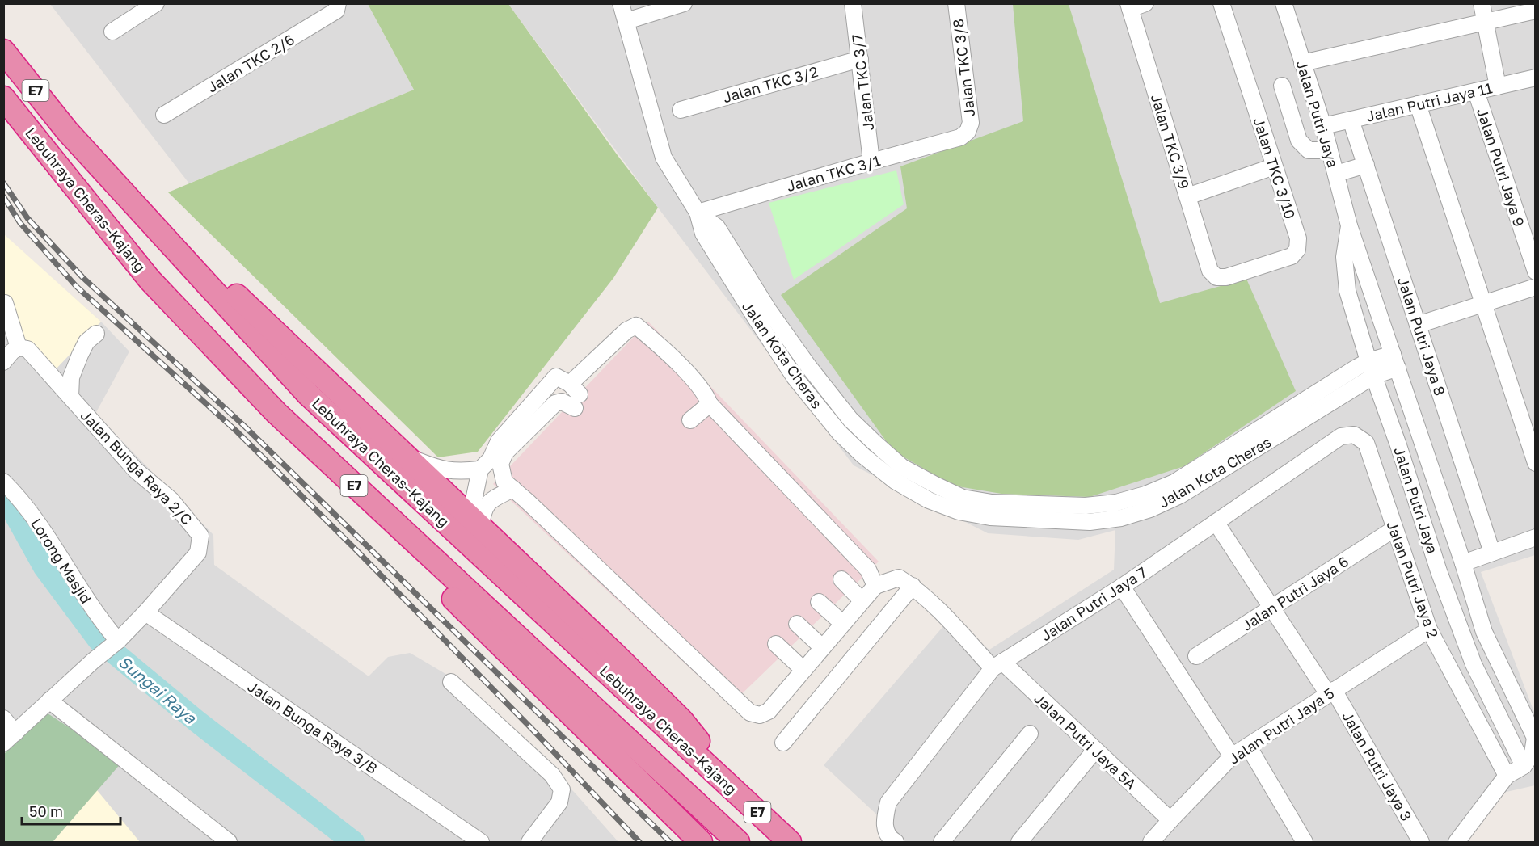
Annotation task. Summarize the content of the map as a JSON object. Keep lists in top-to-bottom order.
{
  "streets": {
    "highway": ["E7", "Lebuhraya Cheras–Kajang"],
    "street": [
      "Jalan TKC 2/6",
      "Jalan TKC 3/8",
      "Jalan TKC 3/7",
      "Jalan TKC 3/2",
      "Jalan Putri Jaya 11",
      "Jalan Putri Jaya",
      "Jalan TKC 3/9",
      "Jalan Putri Jaya 9",
      "Jalan TKC 3/10",
      "Jalan TKC 3/1",
      "Jalan Putri Jaya 8",
      "Jalan Kota Cheras",
      "Jalan Bunga Raya 2/C",
      "Lorong Masjid",
      "Jalan Putri Jaya 2",
      "Jalan Putri Jaya 6",
      "Jalan Putri Jaya 7",
      "Jalan Putri Jaya 5",
      "Jalan Bunga Raya 3/B",
      "Jalan Putri Jaya 5A",
      "Jalan Putri Jaya 3"
    ]
  },
  "crossings": [
    ["Jalan TKC 3/8", "Jalan TKC 3/1"],
    ["Jalan TKC 3/7", "Jalan TKC 3/2"],
    ["Jalan TKC 3/7", "Jalan TKC 3/1"],
    ["Jalan Putri Jaya 11", "Jalan Putri Jaya"],
    ["Jalan Putri Jaya 11", "Jalan Putri Jaya 9"],
    ["Jalan Putri Jaya 11", "Jalan Putri Jaya 8"],
    ["Jalan Putri Jaya", "Jalan Kota Cheras"],
    ["Jalan TKC 3/9", "Jalan TKC 3/10"],
    ["Jalan TKC 3/1", "Jalan Kota Cheras"],
    ["Jalan Bunga Raya 2/C", "Jalan Bunga Raya 3/B"],
    ["Jalan Putri Jaya 2", "Jalan Putri Jaya 6"],
    ["Jalan Putri Jaya 2", "Jalan Putri Jaya 7"],
    ["Jalan Putri Jaya 2", "Jalan Putri Jaya 5"],
    ["Jalan Putri Jaya 6", "Jalan Putri Jaya 3"],
    ["Jalan Putri Jaya 7", "Jalan Putri Jaya 5A"],
    ["Jalan Putri Jaya 7", "Jalan Putri Jaya 3"],
    ["Jalan Putri Jaya 5", "Jalan Putri Jaya 5A"],
    ["Jalan Putri Jaya 5", "Jalan Putri Jaya 3"]
  ],
  "water": ["Sungai Raya"],
  "scale_bar": "50 m"
}
